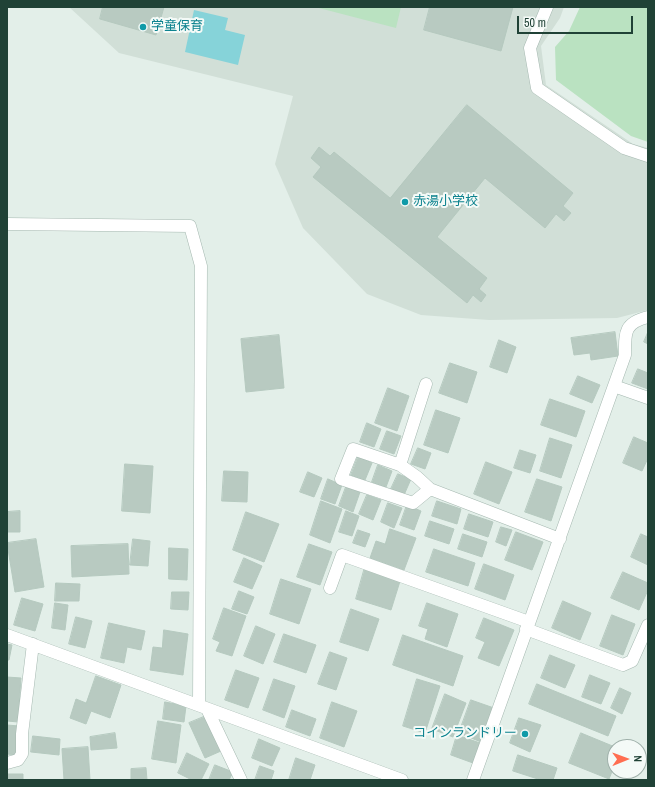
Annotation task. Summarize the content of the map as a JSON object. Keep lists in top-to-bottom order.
{
  "places": ["学童保育", "赤湯小学校", "コインランドリー"],
  "scale_bar": "50 m",
  "north": "right"
}
